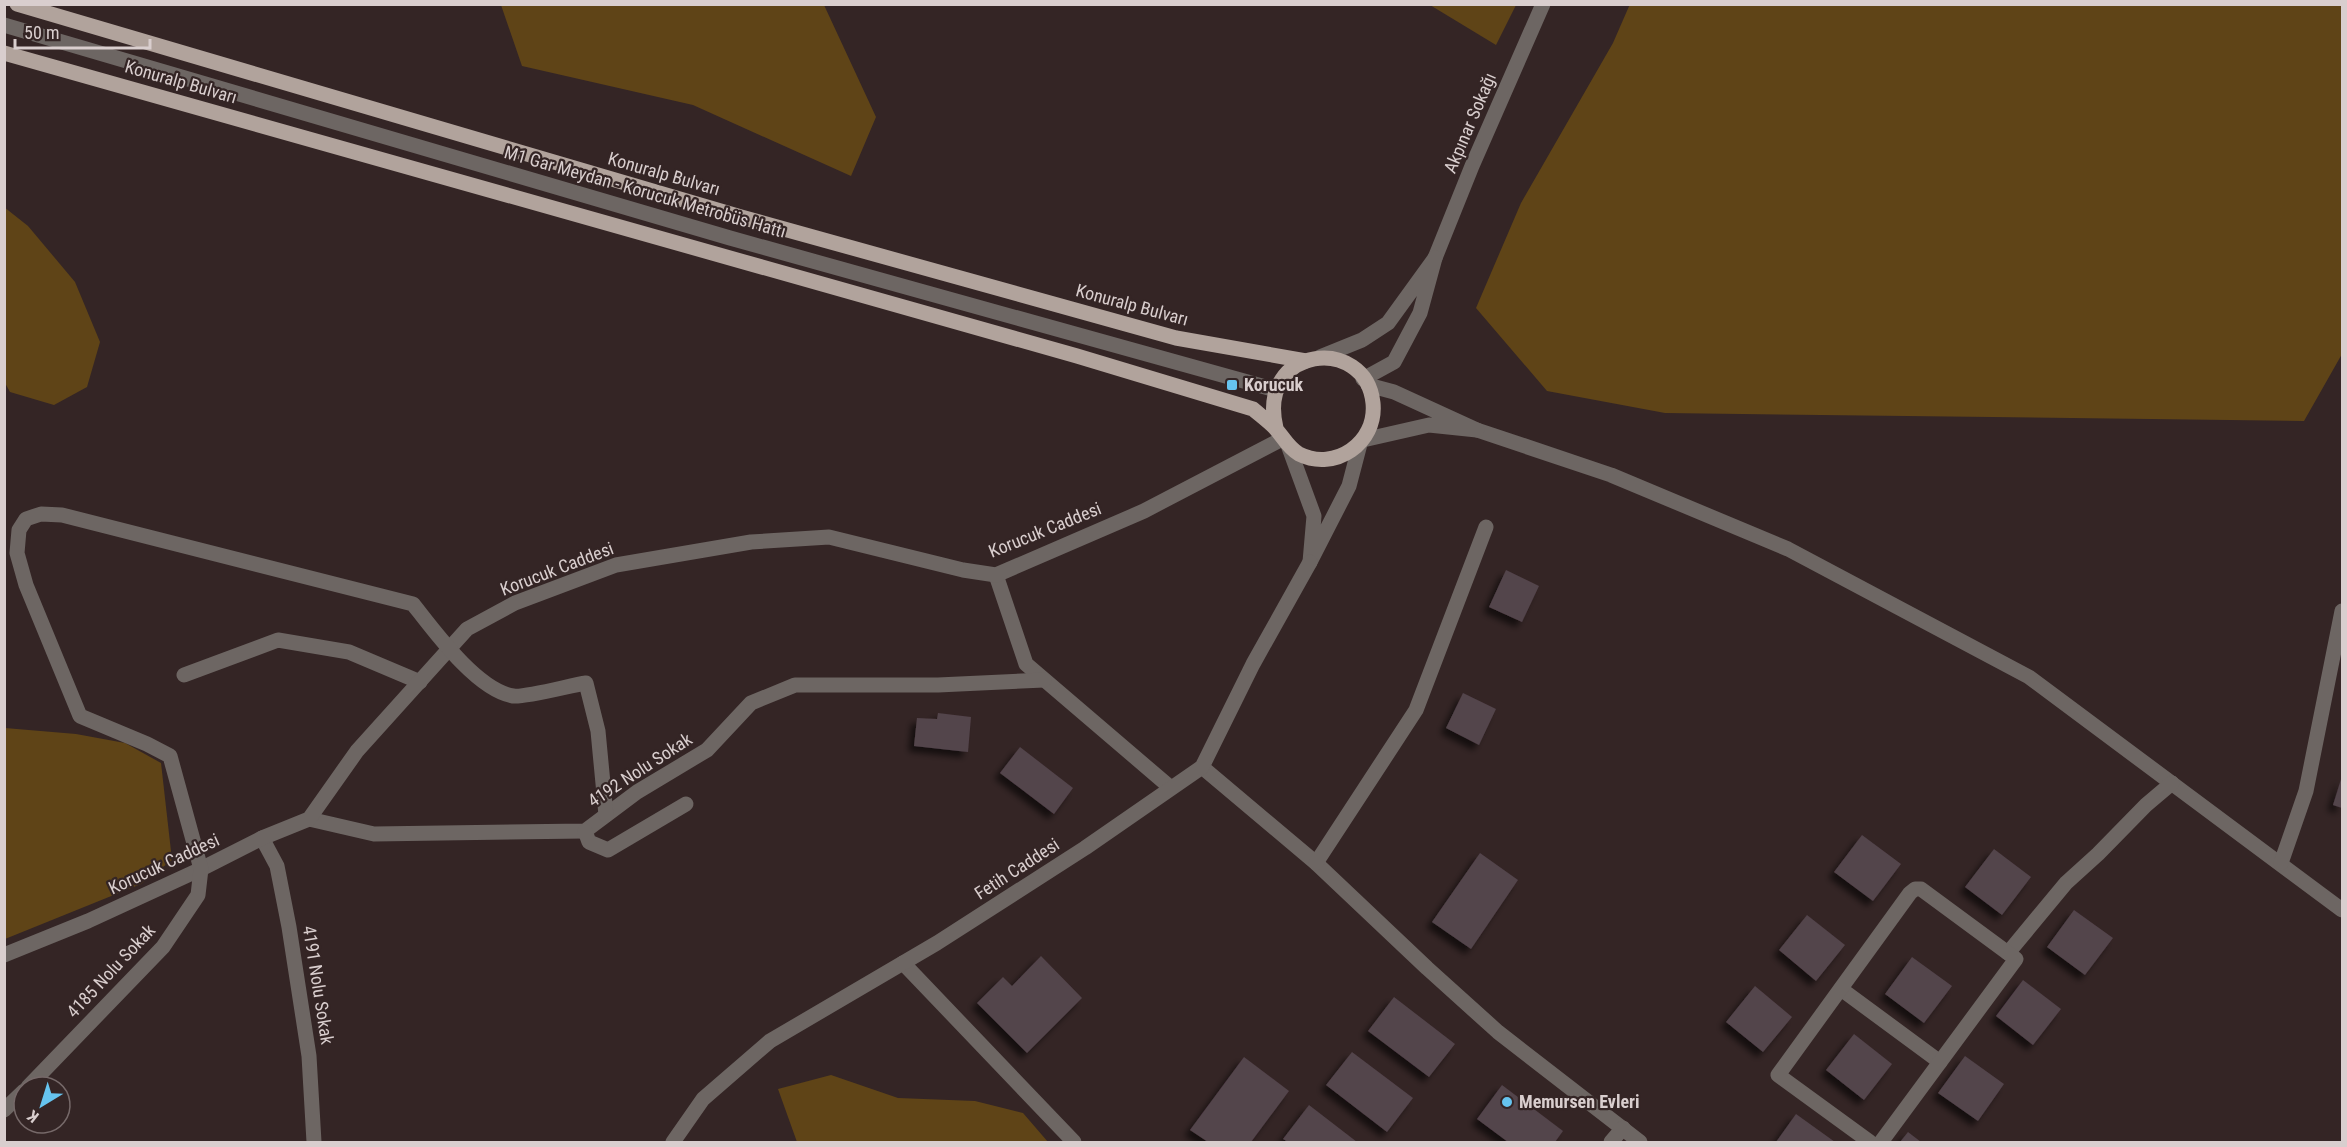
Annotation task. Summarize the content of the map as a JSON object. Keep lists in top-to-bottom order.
{
  "streets": {
    "main road": ["Konuralp Bulvarı"],
    "street": [
      "Akpınar Sokağı",
      "M1 Gar Meydan - Korucuk Metrobüs Hattı",
      "Korucuk Caddesi",
      "4192 Nolu Sokak",
      "Fetih Caddesi",
      "4185 Nolu Sokak",
      "4191 Nolu Sokak"
    ]
  },
  "crossings": [
    ["Konuralp Bulvarı", "Akpınar Sokağı"],
    ["Konuralp Bulvarı", "M1 Gar Meydan - Korucuk Metrobüs Hattı"],
    ["Konuralp Bulvarı", "Korucuk Caddesi"],
    ["Konuralp Bulvarı", "Fetih Caddesi"],
    ["Akpınar Sokağı", "M1 Gar Meydan - Korucuk Metrobüs Hattı"],
    ["Akpınar Sokağı", "Korucuk Caddesi"],
    ["Akpınar Sokağı", "Fetih Caddesi"],
    ["M1 Gar Meydan - Korucuk Metrobüs Hattı", "Korucuk Caddesi"],
    ["M1 Gar Meydan - Korucuk Metrobüs Hattı", "Fetih Caddesi"],
    ["Korucuk Caddesi", "4192 Nolu Sokak"],
    ["Korucuk Caddesi", "Fetih Caddesi"],
    ["Korucuk Caddesi", "4185 Nolu Sokak"],
    ["Korucuk Caddesi", "4191 Nolu Sokak"]
  ],
  "places": {
    "transit": ["Korucuk"],
    "other": ["Memursen Evleri"]
  },
  "scale_bar": "50 m",
  "north": "bottom left"
}
